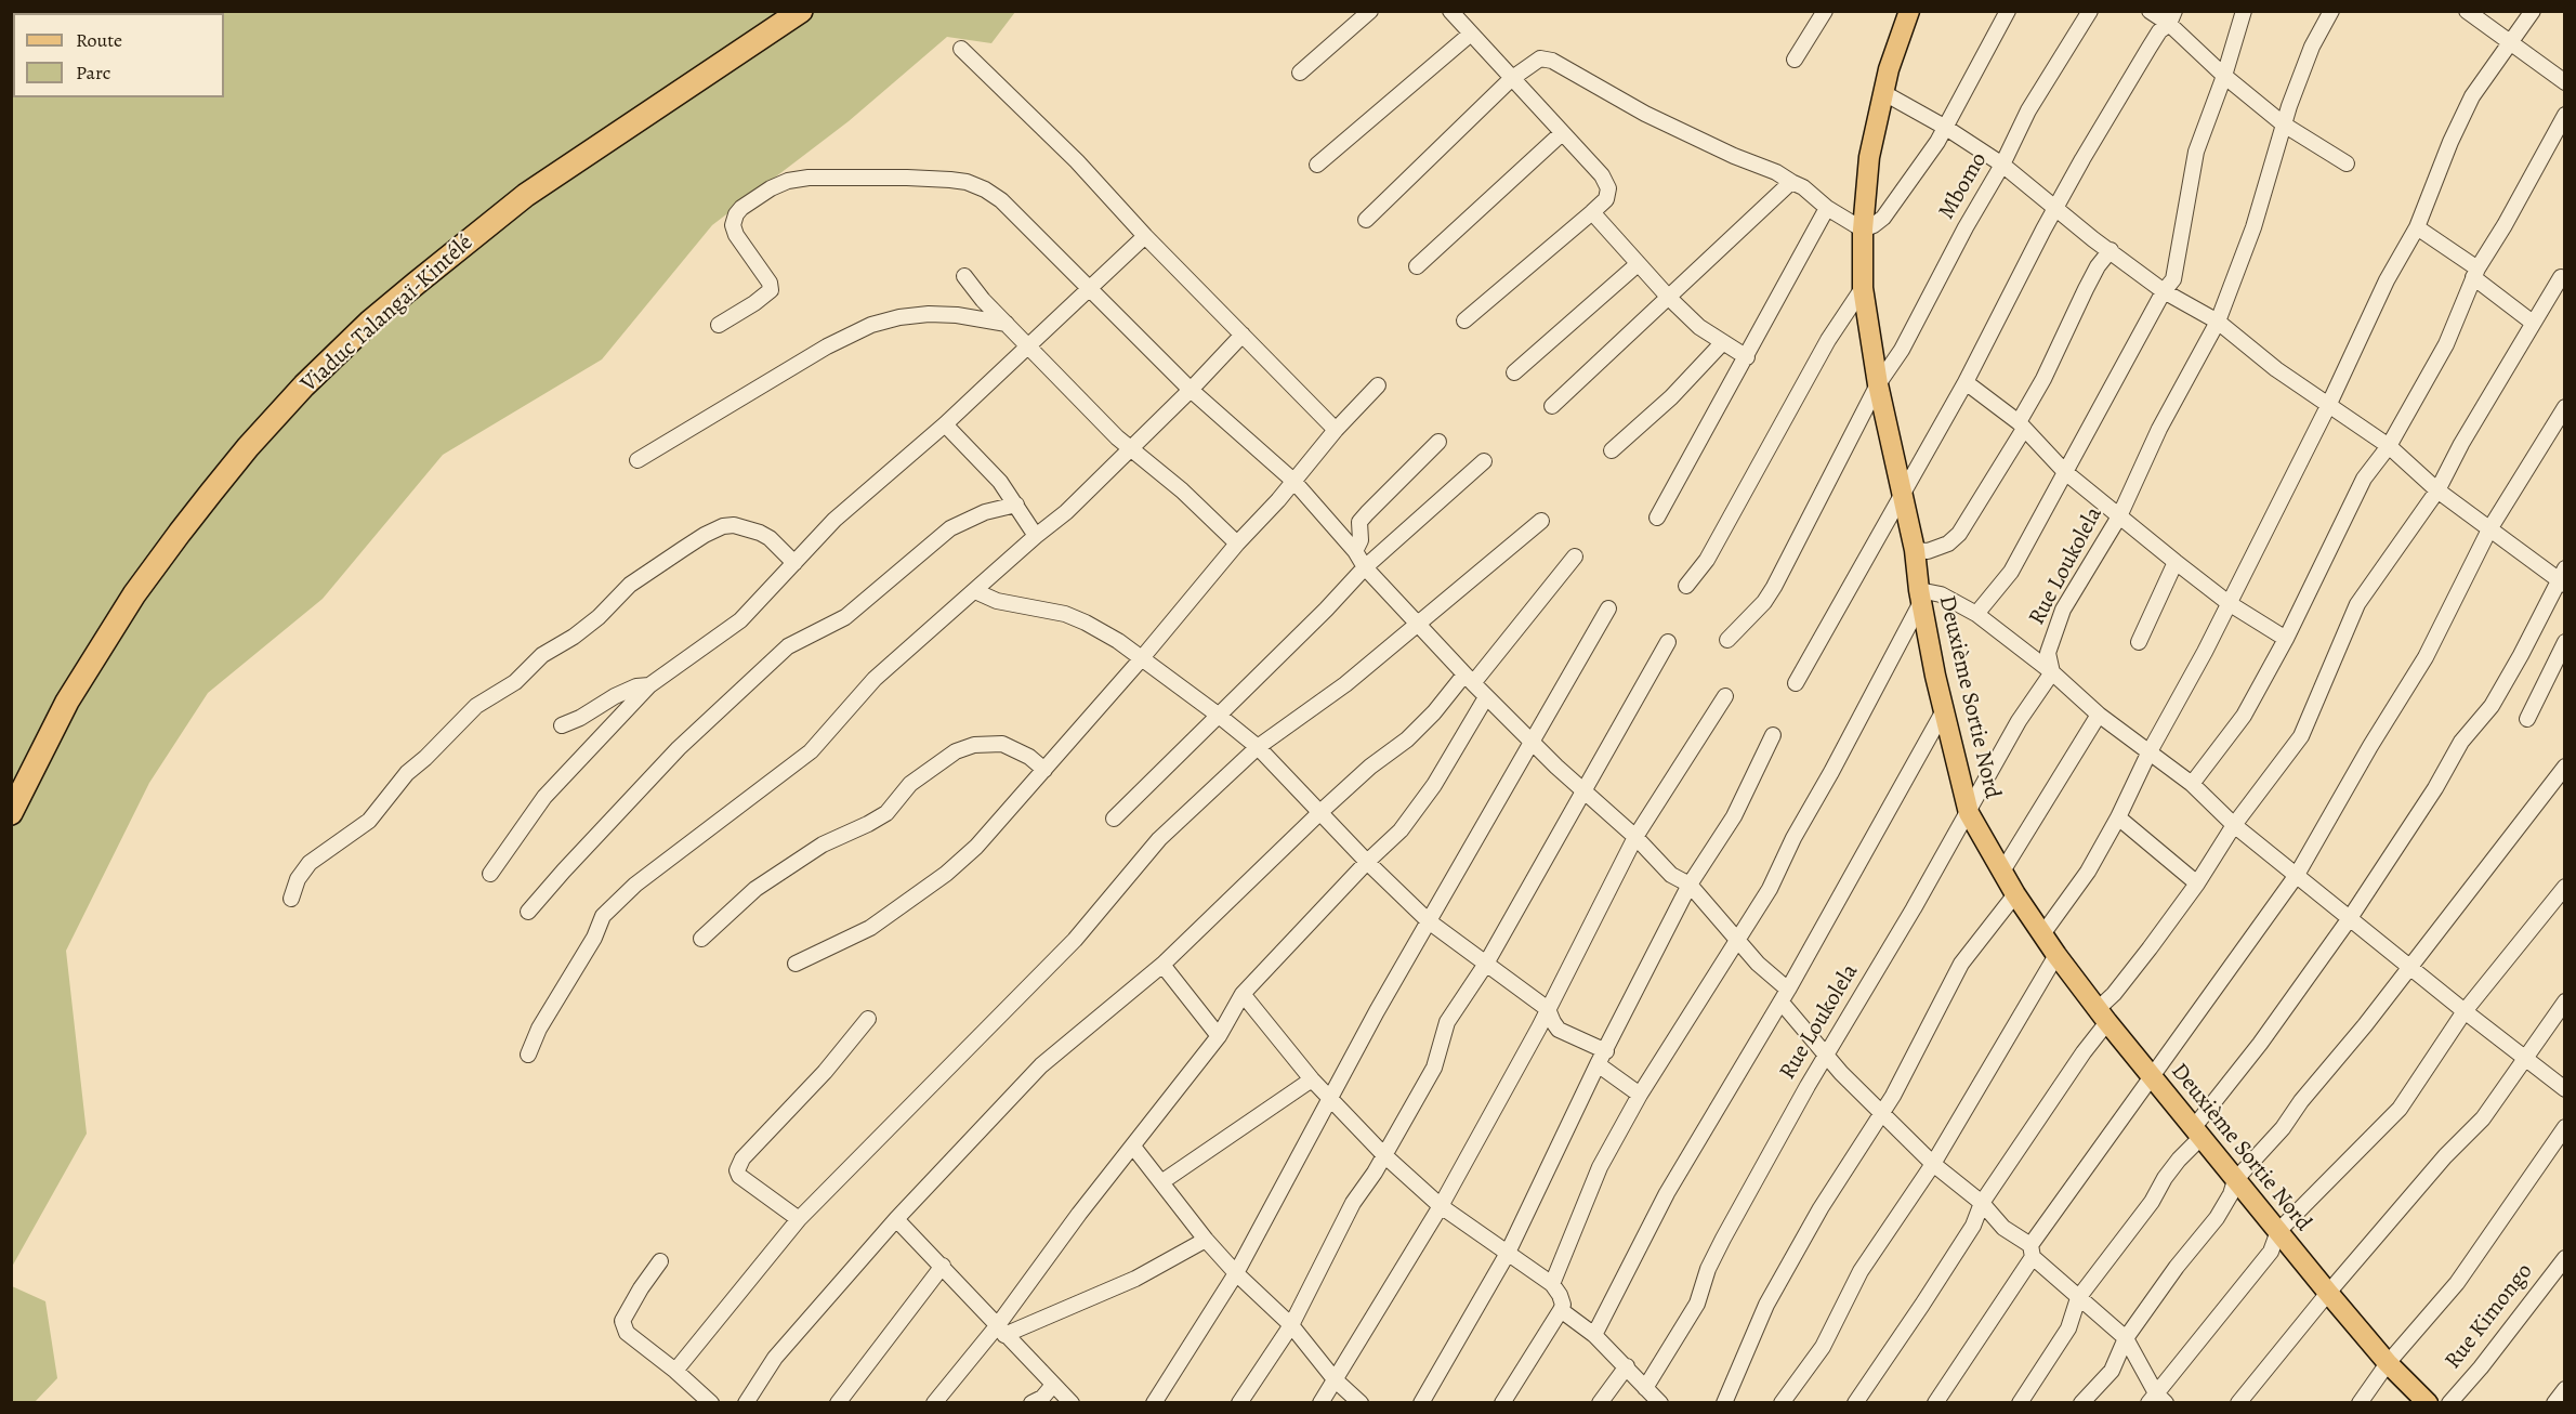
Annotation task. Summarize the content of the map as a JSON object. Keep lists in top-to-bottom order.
{
  "streets": {
    "highway": ["Viaduc Talangaï-Kintélé"],
    "main road": ["Deuxième Sortie Nord"],
    "street": ["Mbomo", "Rue Loukolela", "Rue Kimongo"]
  },
  "crossings": [
    ["Mbomo", "Deuxième Sortie Nord"],
    ["Rue Loukolela", "Deuxième Sortie Nord"]
  ],
  "legend": ["Route", "Parc"]
}
